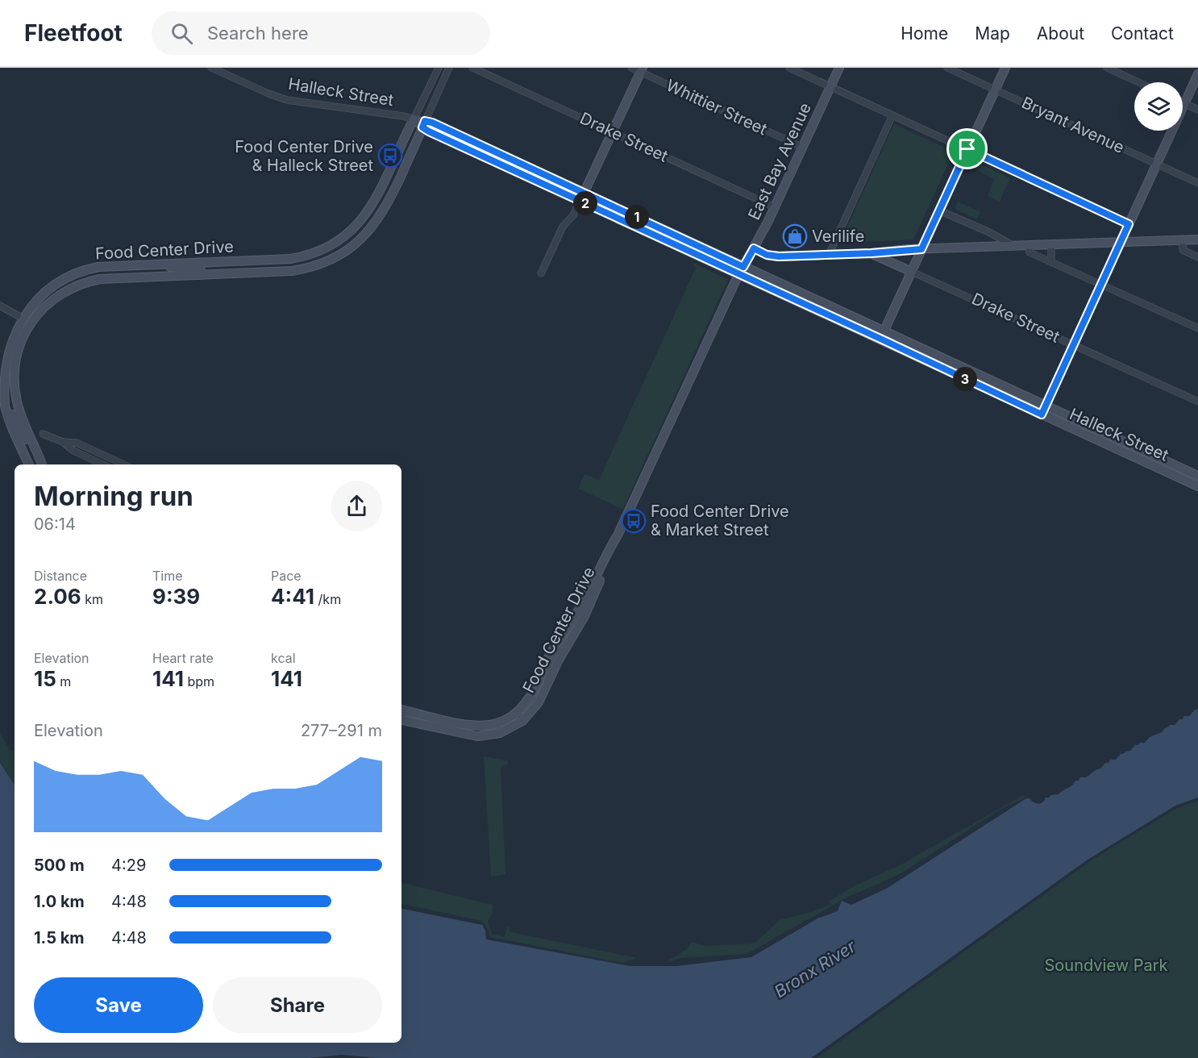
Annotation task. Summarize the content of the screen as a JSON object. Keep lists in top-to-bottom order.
{
  "streets": {
    "main road": ["Halleck Street", "East Bay Avenue", "Food Center Drive"],
    "street": ["Whittier Street", "Bryant Avenue", "Drake Street"]
  },
  "crossings": [
    ["Halleck Street", "East Bay Avenue"],
    ["Halleck Street", "Food Center Drive"],
    ["Whittier Street", "East Bay Avenue"],
    ["Drake Street", "East Bay Avenue"],
    ["East Bay Avenue", "Food Center Drive"]
  ],
  "water": ["Bronx River"],
  "parks": ["Soundview Park"],
  "places": {
    "bus stop": ["Food Center Drive & Halleck Street", "Food Center Drive & Market Street"],
    "shop": ["Verilife"]
  },
  "page": {
    "header": "Fleetfoot",
    "search": "Search here",
    "nav": [
      "Home",
      "Map",
      "About",
      "Contact"
    ],
    "pins": ["2", "1", "3"],
    "heading": ["Morning run", "06:14"],
    "stats": [
      ["Distance", "2.06 km"],
      ["Time", "9:39"],
      ["Pace", "4:41 /km"],
      ["Elevation", "15 m"],
      ["Heart rate", "141 bpm"],
      ["kcal", "141"]
    ],
    "chart": ["Elevation", "277–291 m"],
    "list": [
      {
        "name": "500 m",
        "note": "4:29"
      },
      {
        "name": "1.0 km",
        "note": "4:48"
      },
      {
        "name": "1.5 km",
        "note": "4:48"
      }
    ],
    "buttons": ["Save", "Share"]
  }
}
